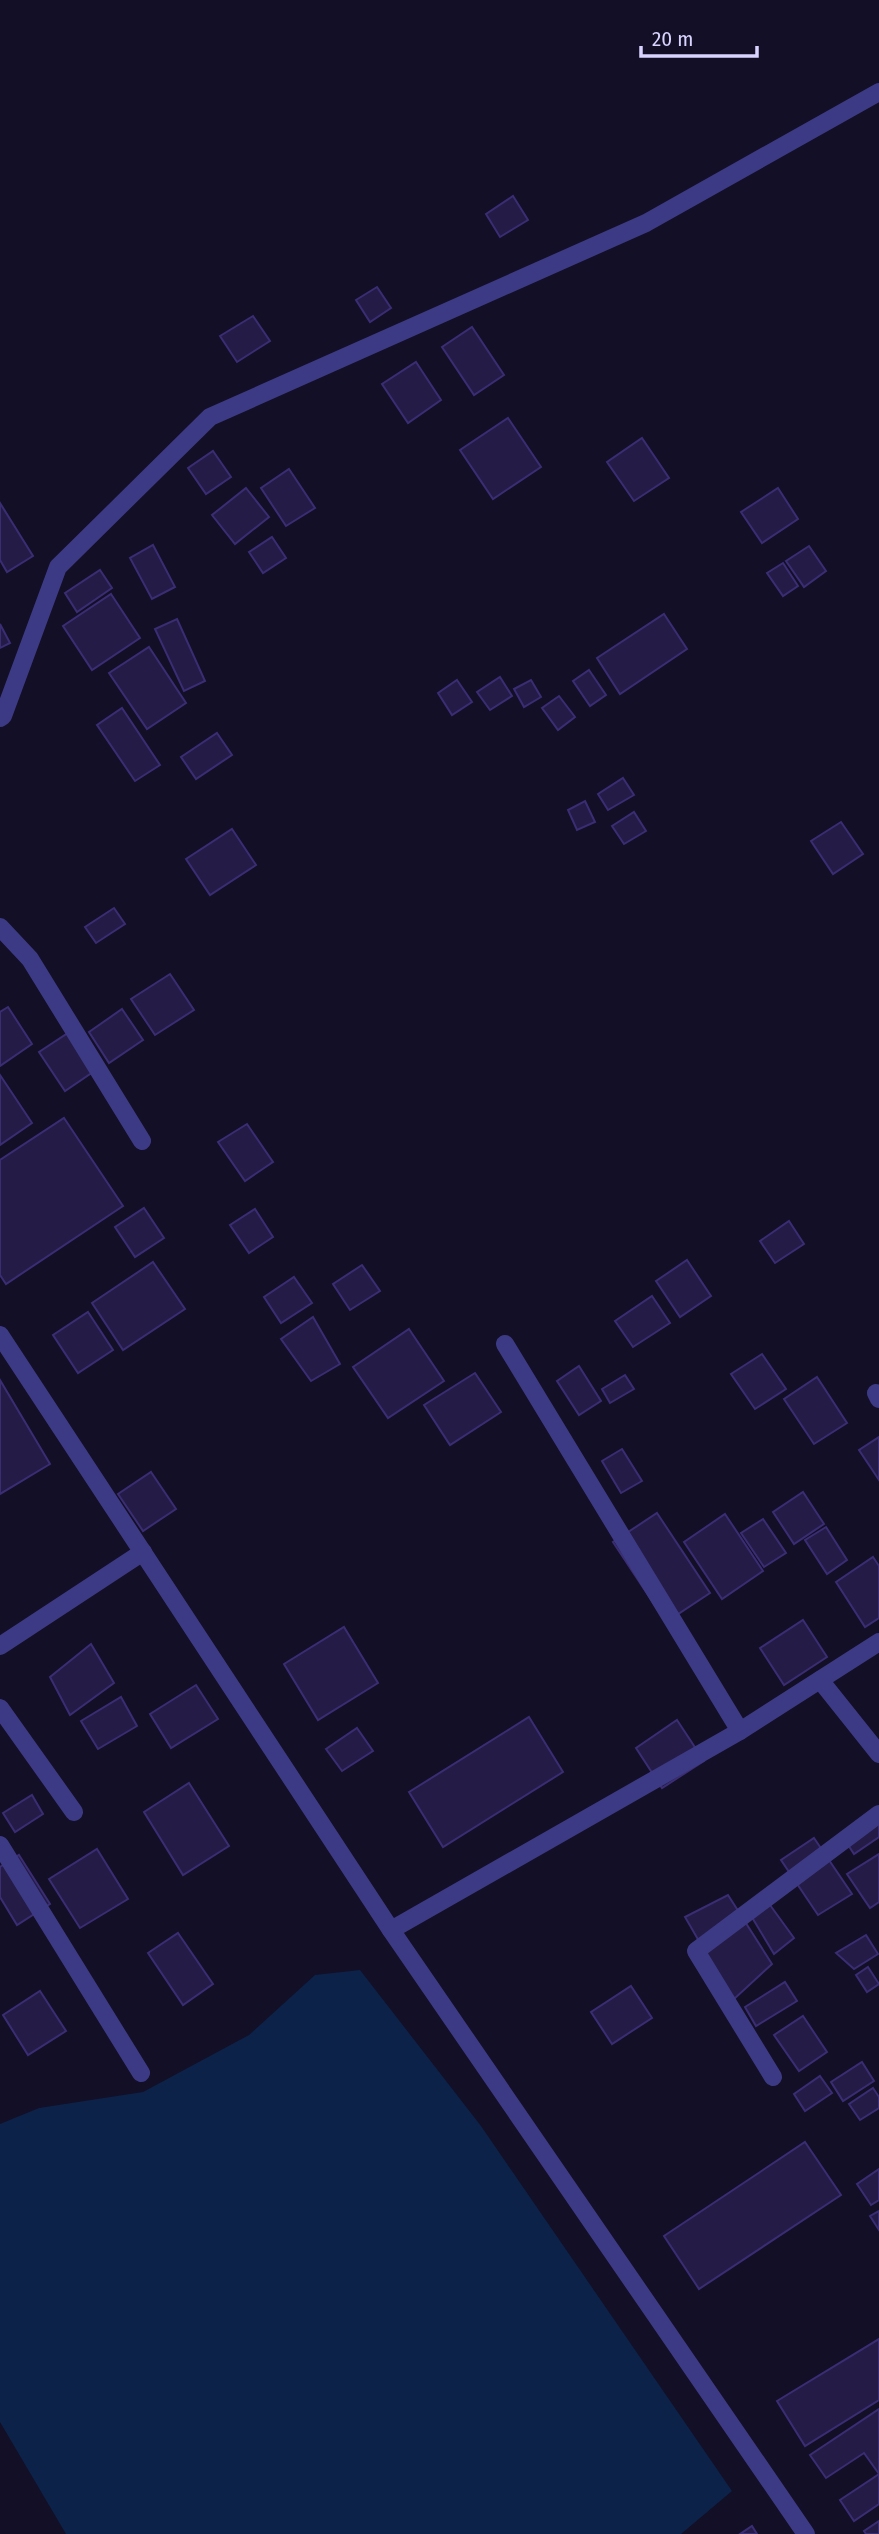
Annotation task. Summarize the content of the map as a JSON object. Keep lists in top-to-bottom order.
{
  "scale_bar": "20 m"
}
